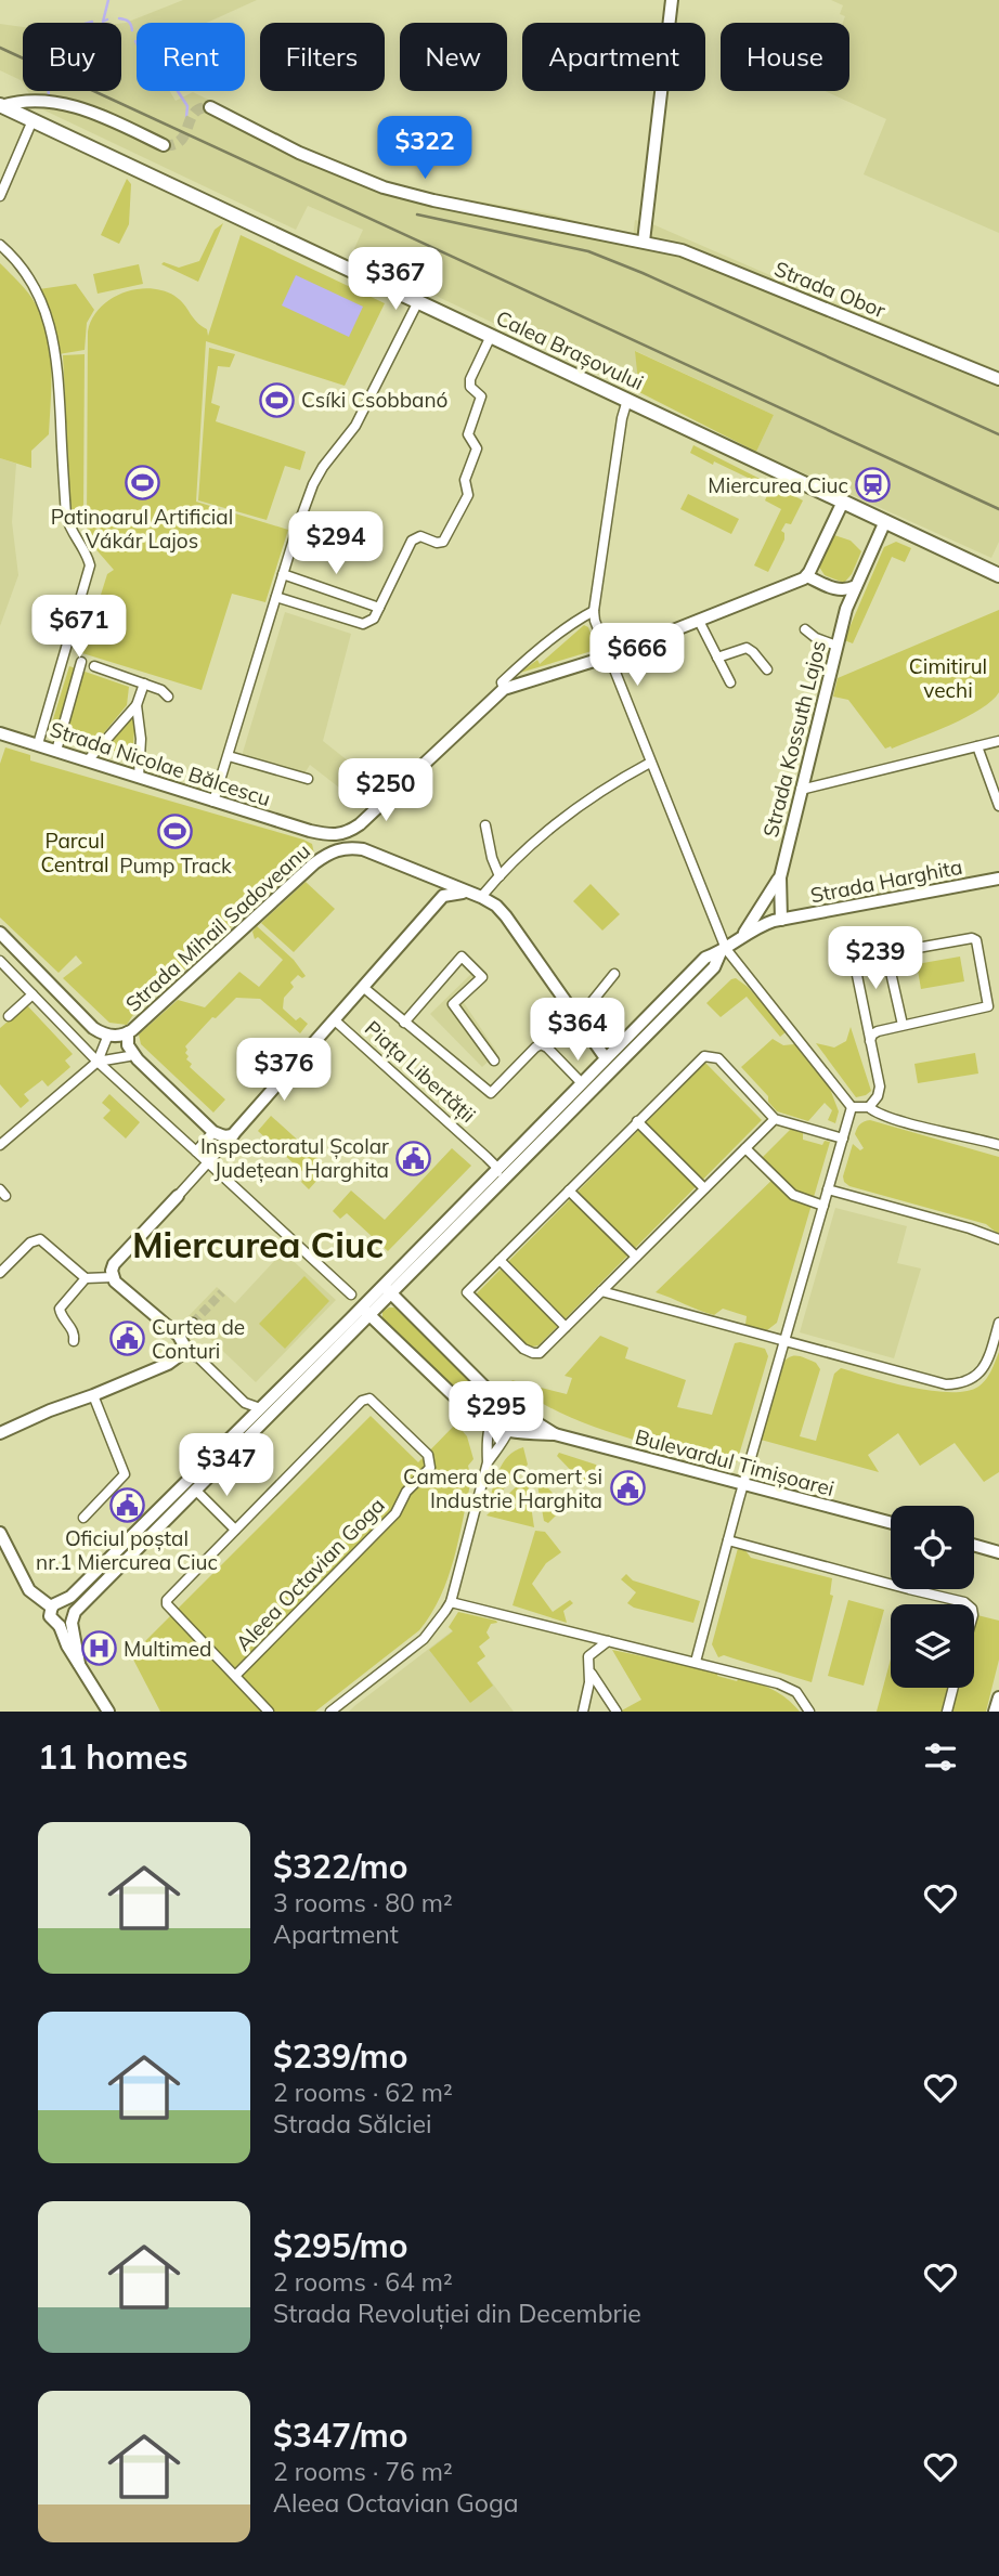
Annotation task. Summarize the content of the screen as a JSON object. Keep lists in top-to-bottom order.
{
  "streets": {
    "main road": ["Calea Brașovului"],
    "street": [
      "Strada Obor",
      "Strada Kossuth Lajos",
      "Strada Nicolae Bălcescu",
      "Strada Harghita",
      "Strada Mihail Sadoveanu",
      "Piața Libertății",
      "Bulevardul Timișoarei",
      "Aleea Octavian Goga"
    ]
  },
  "crossings": [
    ["Calea Brașovului", "Strada Kossuth Lajos"],
    ["Strada Kossuth Lajos", "Strada Harghita"],
    ["Strada Kossuth Lajos", "Piața Libertății"],
    ["Strada Kossuth Lajos", "Bulevardul Timișoarei"],
    ["Strada Nicolae Bălcescu", "Strada Mihail Sadoveanu"]
  ],
  "districts": ["Miercurea Ciuc"],
  "parks": ["Cimitirul vechi", "Parcul Central"],
  "places": {
    "sports": ["Csíki Csobbanó", "Patinoarul Artificial Vákár Lajos", "Pump Track"],
    "station": ["Miercurea Ciuc"],
    "public building": [
      "Inspectoratul Școlar Județean Harghita",
      "Curtea de Conturi",
      "Camera de Comert si Industrie Harghita",
      "Oficiul poștal nr.1 Miercurea Ciuc"
    ],
    "hospital": ["Multimed"]
  },
  "page": {
    "chip": [
      "Buy",
      "Rent",
      "Filters",
      "New",
      "Apartment",
      "House"
    ],
    "price": [
      "$322",
      "$367",
      "$294",
      "$671",
      "$666",
      "$250",
      "$239",
      "$364",
      "$376",
      "$295",
      "$347"
    ],
    "heading": "11 homes",
    "list": [
      {
        "name": "$322/mo",
        "note": "3 rooms · 80 m² · Apartment"
      },
      {
        "name": "$239/mo",
        "note": "2 rooms · 62 m² · Strada Sălciei"
      },
      {
        "name": "$295/mo",
        "note": "2 rooms · 64 m² · Strada Revoluției din Decembrie"
      },
      {
        "name": "$347/mo",
        "note": "2 rooms · 76 m² · Aleea Octavian Goga"
      }
    ]
  }
}
